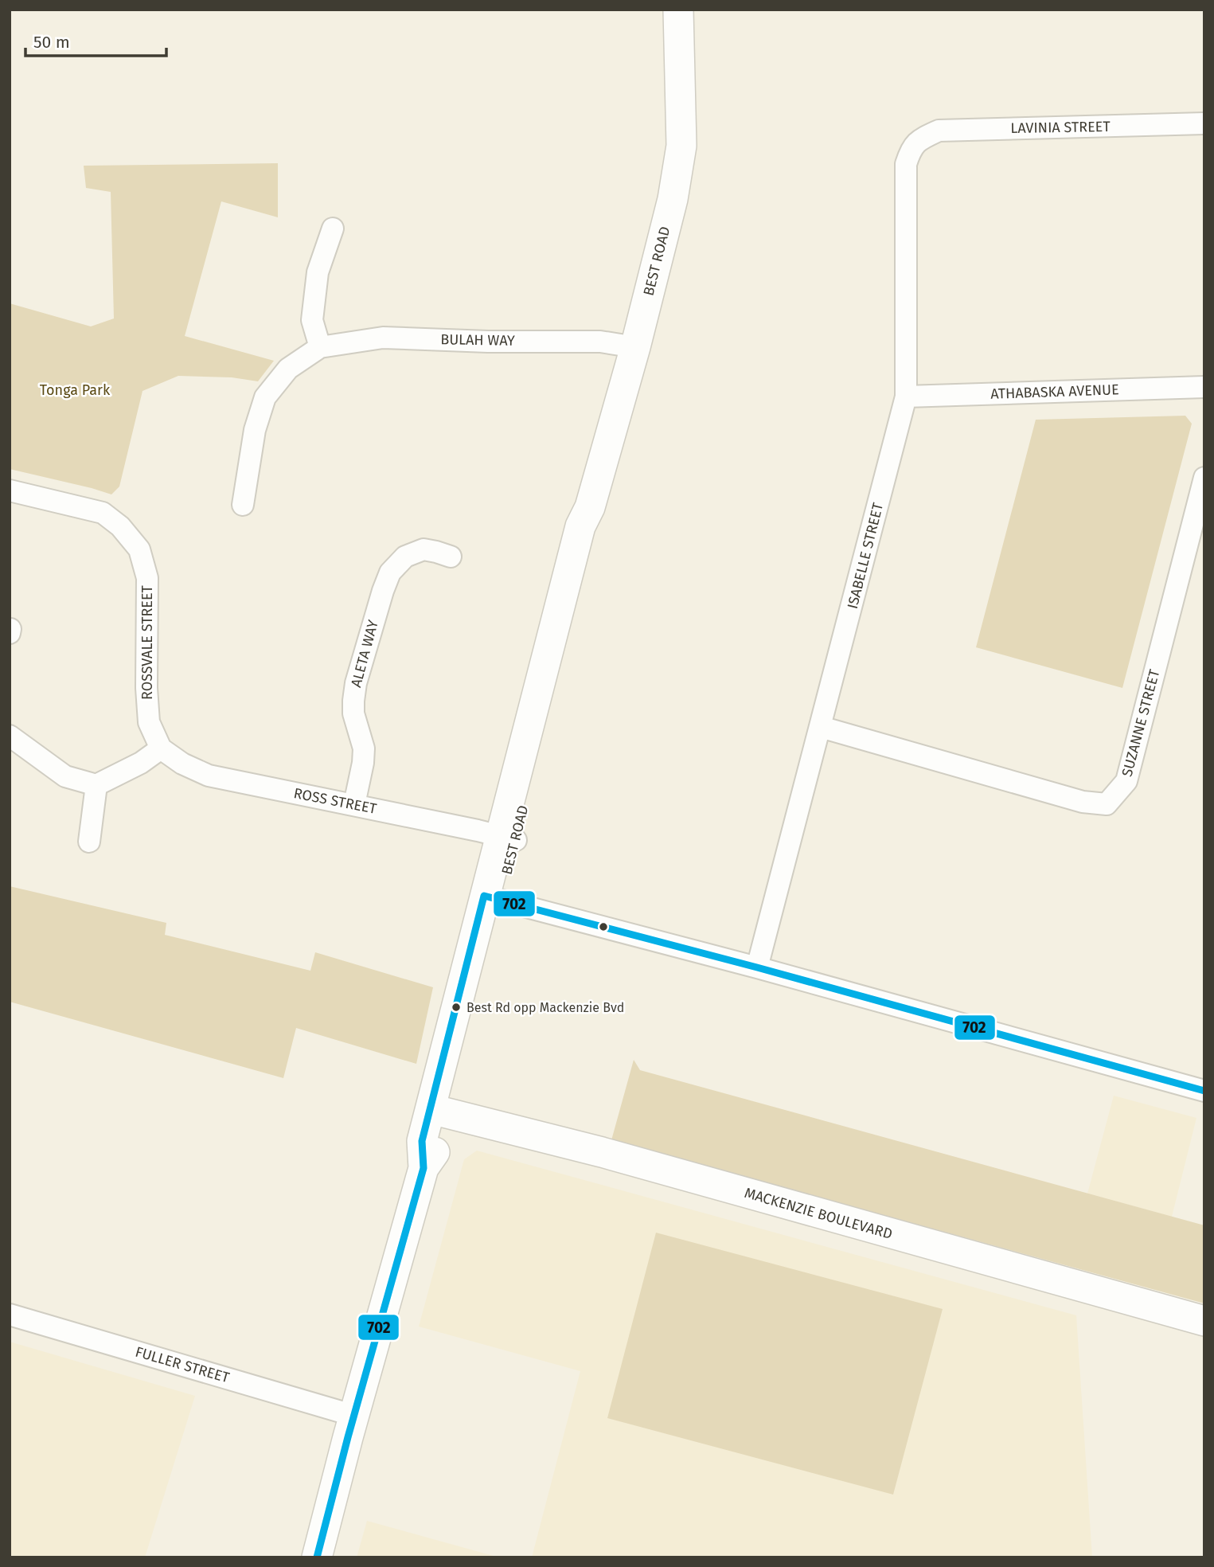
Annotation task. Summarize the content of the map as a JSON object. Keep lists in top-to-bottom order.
{
  "streets": {
    "main road": ["BEST ROAD", "MACKENZIE BOULEVARD"],
    "street": [
      "LAVINIA STREET",
      "BULAH WAY",
      "ATHABASKA AVENUE",
      "ISABELLE STREET",
      "ROSSVALE STREET",
      "ALETA WAY",
      "SUZANNE STREET",
      "ROSS STREET",
      "FULLER STREET"
    ]
  },
  "crossings": [
    ["LAVINIA STREET", "ISABELLE STREET"],
    ["BEST ROAD", "BULAH WAY"],
    ["BEST ROAD", "ROSS STREET"],
    ["BEST ROAD", "MACKENZIE BOULEVARD"],
    ["BEST ROAD", "FULLER STREET"],
    ["ATHABASKA AVENUE", "ISABELLE STREET"],
    ["ISABELLE STREET", "SUZANNE STREET"],
    ["ROSSVALE STREET", "ROSS STREET"],
    ["ALETA WAY", "ROSS STREET"]
  ],
  "parks": ["Tonga Park"],
  "places": ["Best Rd opp Mackenzie Bvd"],
  "lines": ["transit line 702"],
  "scale_bar": "50 m"
}
